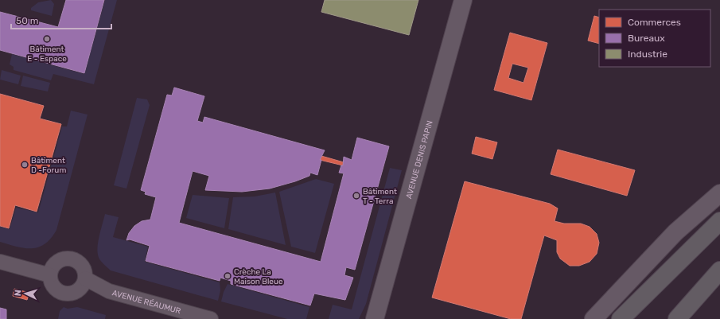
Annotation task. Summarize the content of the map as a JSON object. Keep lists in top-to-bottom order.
{
  "streets": {
    "main road": ["AVENUE DENIS PAPIN"],
    "street": ["AVENUE RÉAUMUR"]
  },
  "places": [
    "Bâtiment E - Espace",
    "Bâtiment D -Forum",
    "Bâtiment T - Terra",
    "Crèche La Maison Bleue"
  ],
  "legend": ["Commerces", "Bureaux", "Industrie"],
  "scale_bar": "50 m",
  "north": "left"
}
